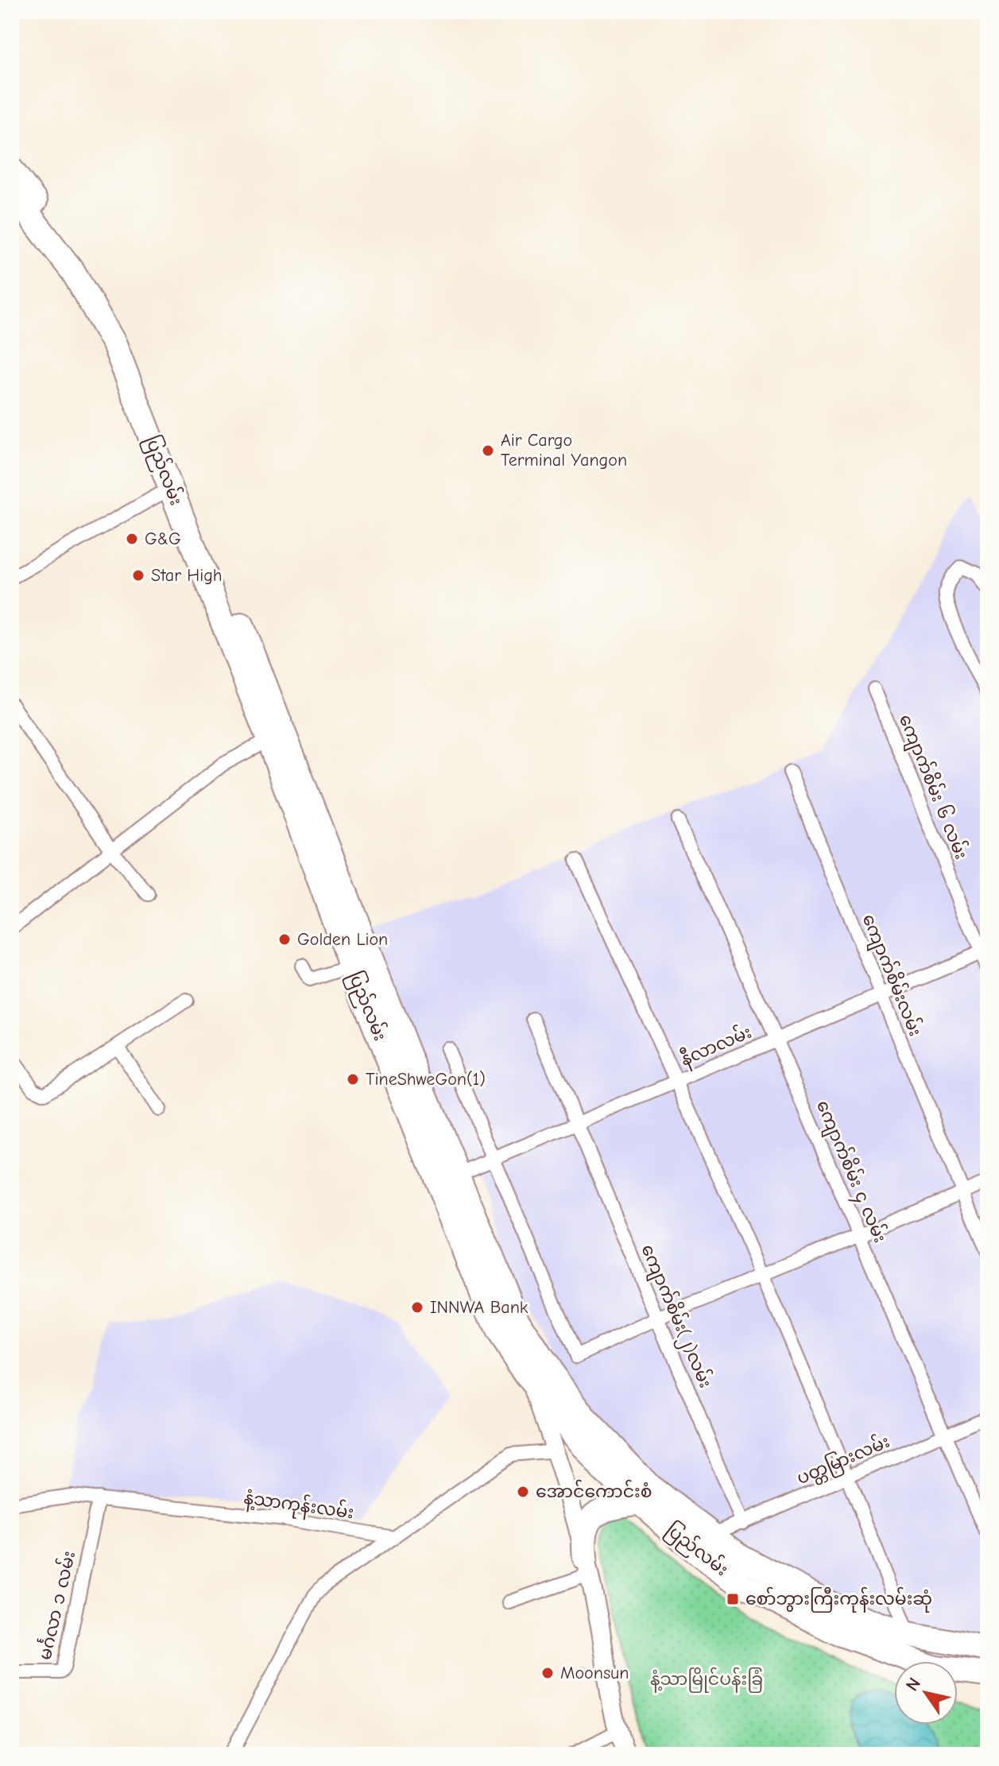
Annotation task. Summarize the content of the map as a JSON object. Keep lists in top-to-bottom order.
{
  "streets": {
    "highway": ["ပြည်လမ်း"],
    "street": [
      "ကျောက်စိမ်း ၆ လမ်း",
      "ကျောက်စိမ်းလမ်း",
      "နီလာလမ်း",
      "ကျောက်စိမ်း ၄ လမ်း",
      "ကျောက်စိမ်း(၂)လမ်း",
      "ပတ္တမြားလမ်း",
      "နံ့သာကုန်းလမ်း",
      "မင်္ဂလာ ၁ လမ်း"
    ]
  },
  "crossings": [
    ["ပြည်လမ်း", "နီလာလမ်း"],
    ["ပြည်လမ်း", "ပတ္တမြားလမ်း"],
    ["ကျောက်စိမ်း ၆ လမ်း", "နီလာလမ်း"],
    ["ကျောက်စိမ်းလမ်း", "နီလာလမ်း"],
    ["နီလာလမ်း", "ကျောက်စိမ်း ၄ လမ်း"],
    ["နီလာလမ်း", "ကျောက်စိမ်း(၂)လမ်း"],
    ["ကျောက်စိမ်း ၄ လမ်း", "ပတ္တမြားလမ်း"],
    ["ကျောက်စိမ်း(၂)လမ်း", "ပတ္တမြားလမ်း"],
    ["နံ့သာကုန်းလမ်း", "မင်္ဂလာ ၁ လမ်း"]
  ],
  "parks": ["နံ့သာမြိုင်ပန်းခြံ"],
  "places": {
    "other": [
      "Air Cargo Terminal Yangon",
      "G&G",
      "Star High",
      "Golden Lion",
      "TineShweGon(1)",
      "INNWA Bank",
      "အောင်ကောင်းစံ",
      "Moonsun"
    ],
    "transit": ["စော်ဘွားကြီးကုန်းလမ်းဆုံ"]
  },
  "north": "top left"
}
